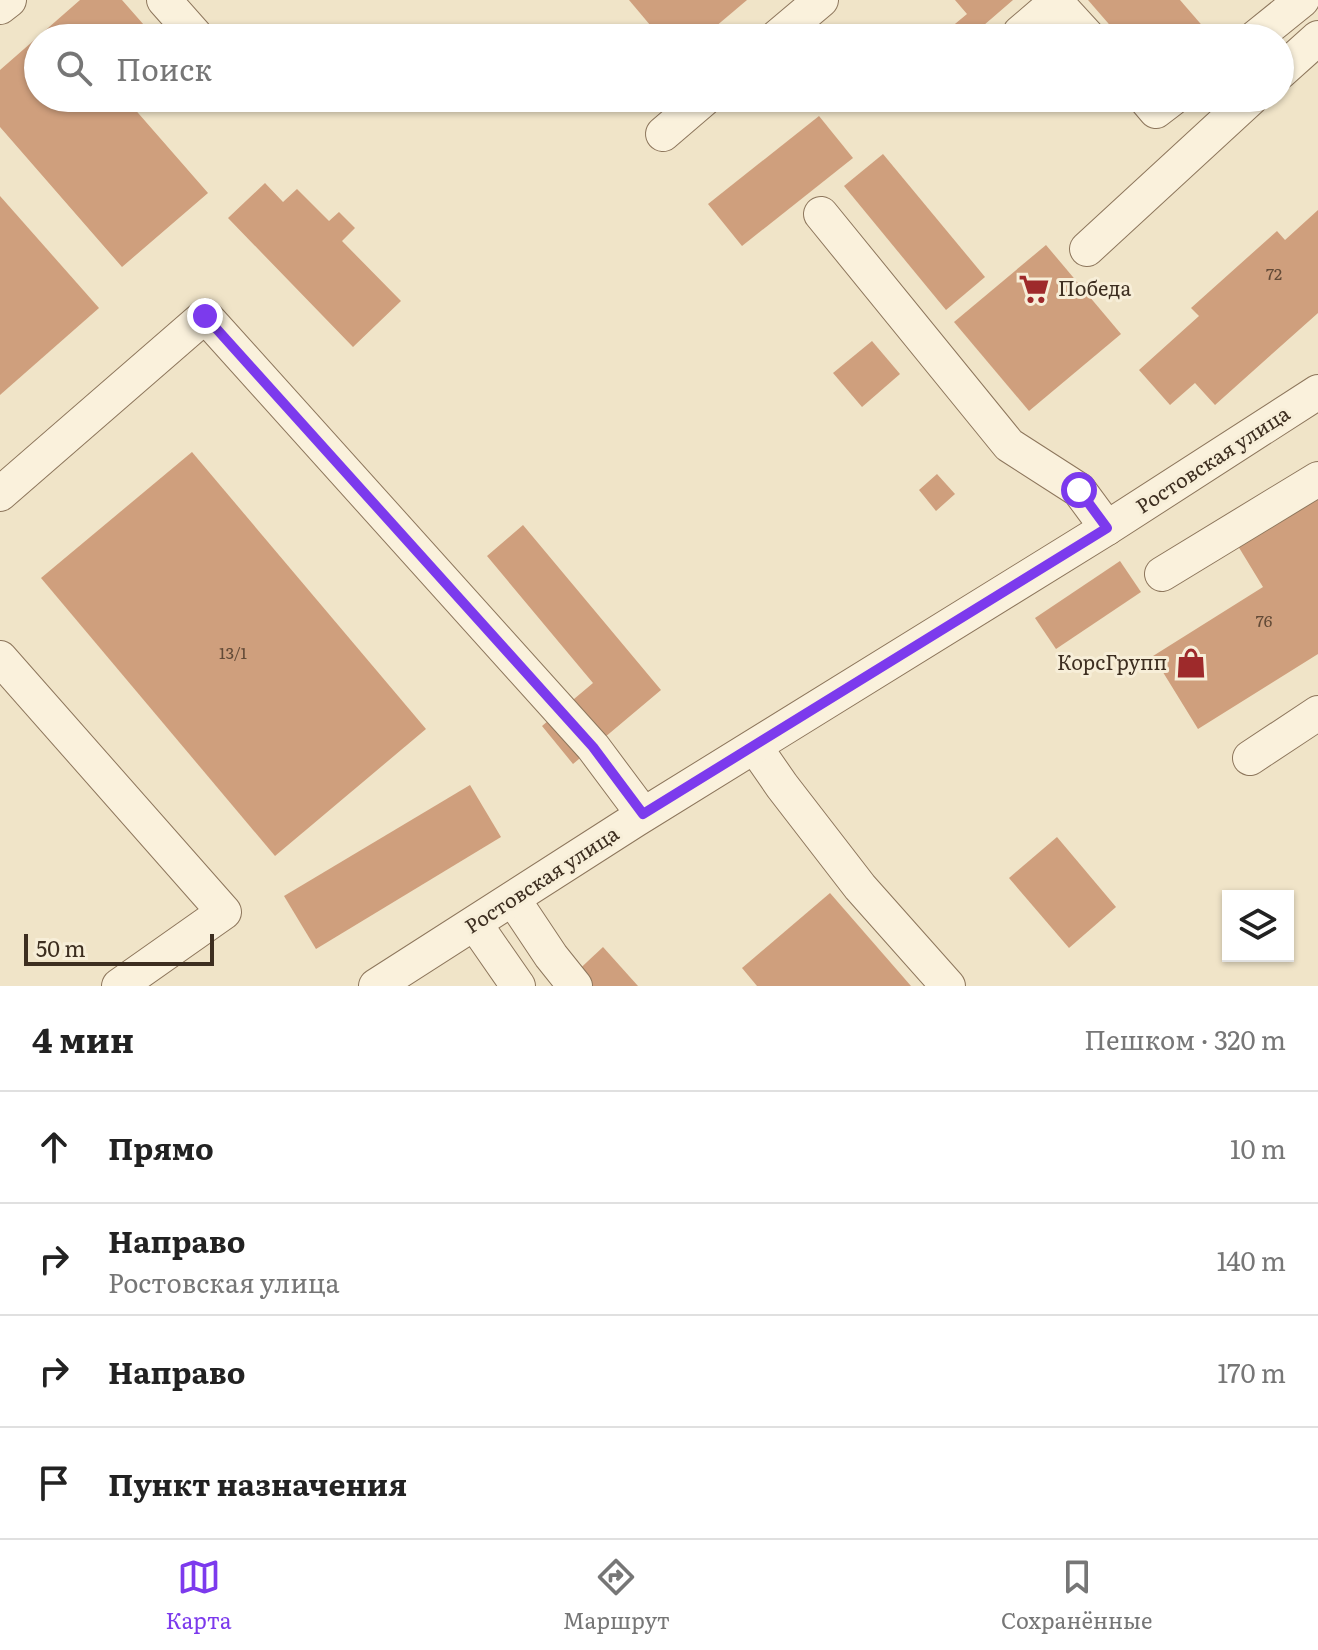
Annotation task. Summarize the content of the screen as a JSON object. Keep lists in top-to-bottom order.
{
  "streets": {
    "street": ["Ростовская улица"]
  },
  "places": {
    "supermarket": ["Победа"],
    "shop": ["КорсГрупп"]
  },
  "house_numbers": ["72", "76", "13/1"],
  "scale_bar": "50 m",
  "page": {
    "search": "Поиск",
    "scale": "50 m",
    "heading": ["4 мин", "Пешком · 320 m"],
    "list": [
      ["Прямо", "10 m"],
      ["Направо", "Ростовская улица", "140 m"],
      ["Направо", "170 m"],
      "Пункт назначения"
    ],
    "nav": ["Карта", "Маршрут", "Сохранённые"]
  }
}
